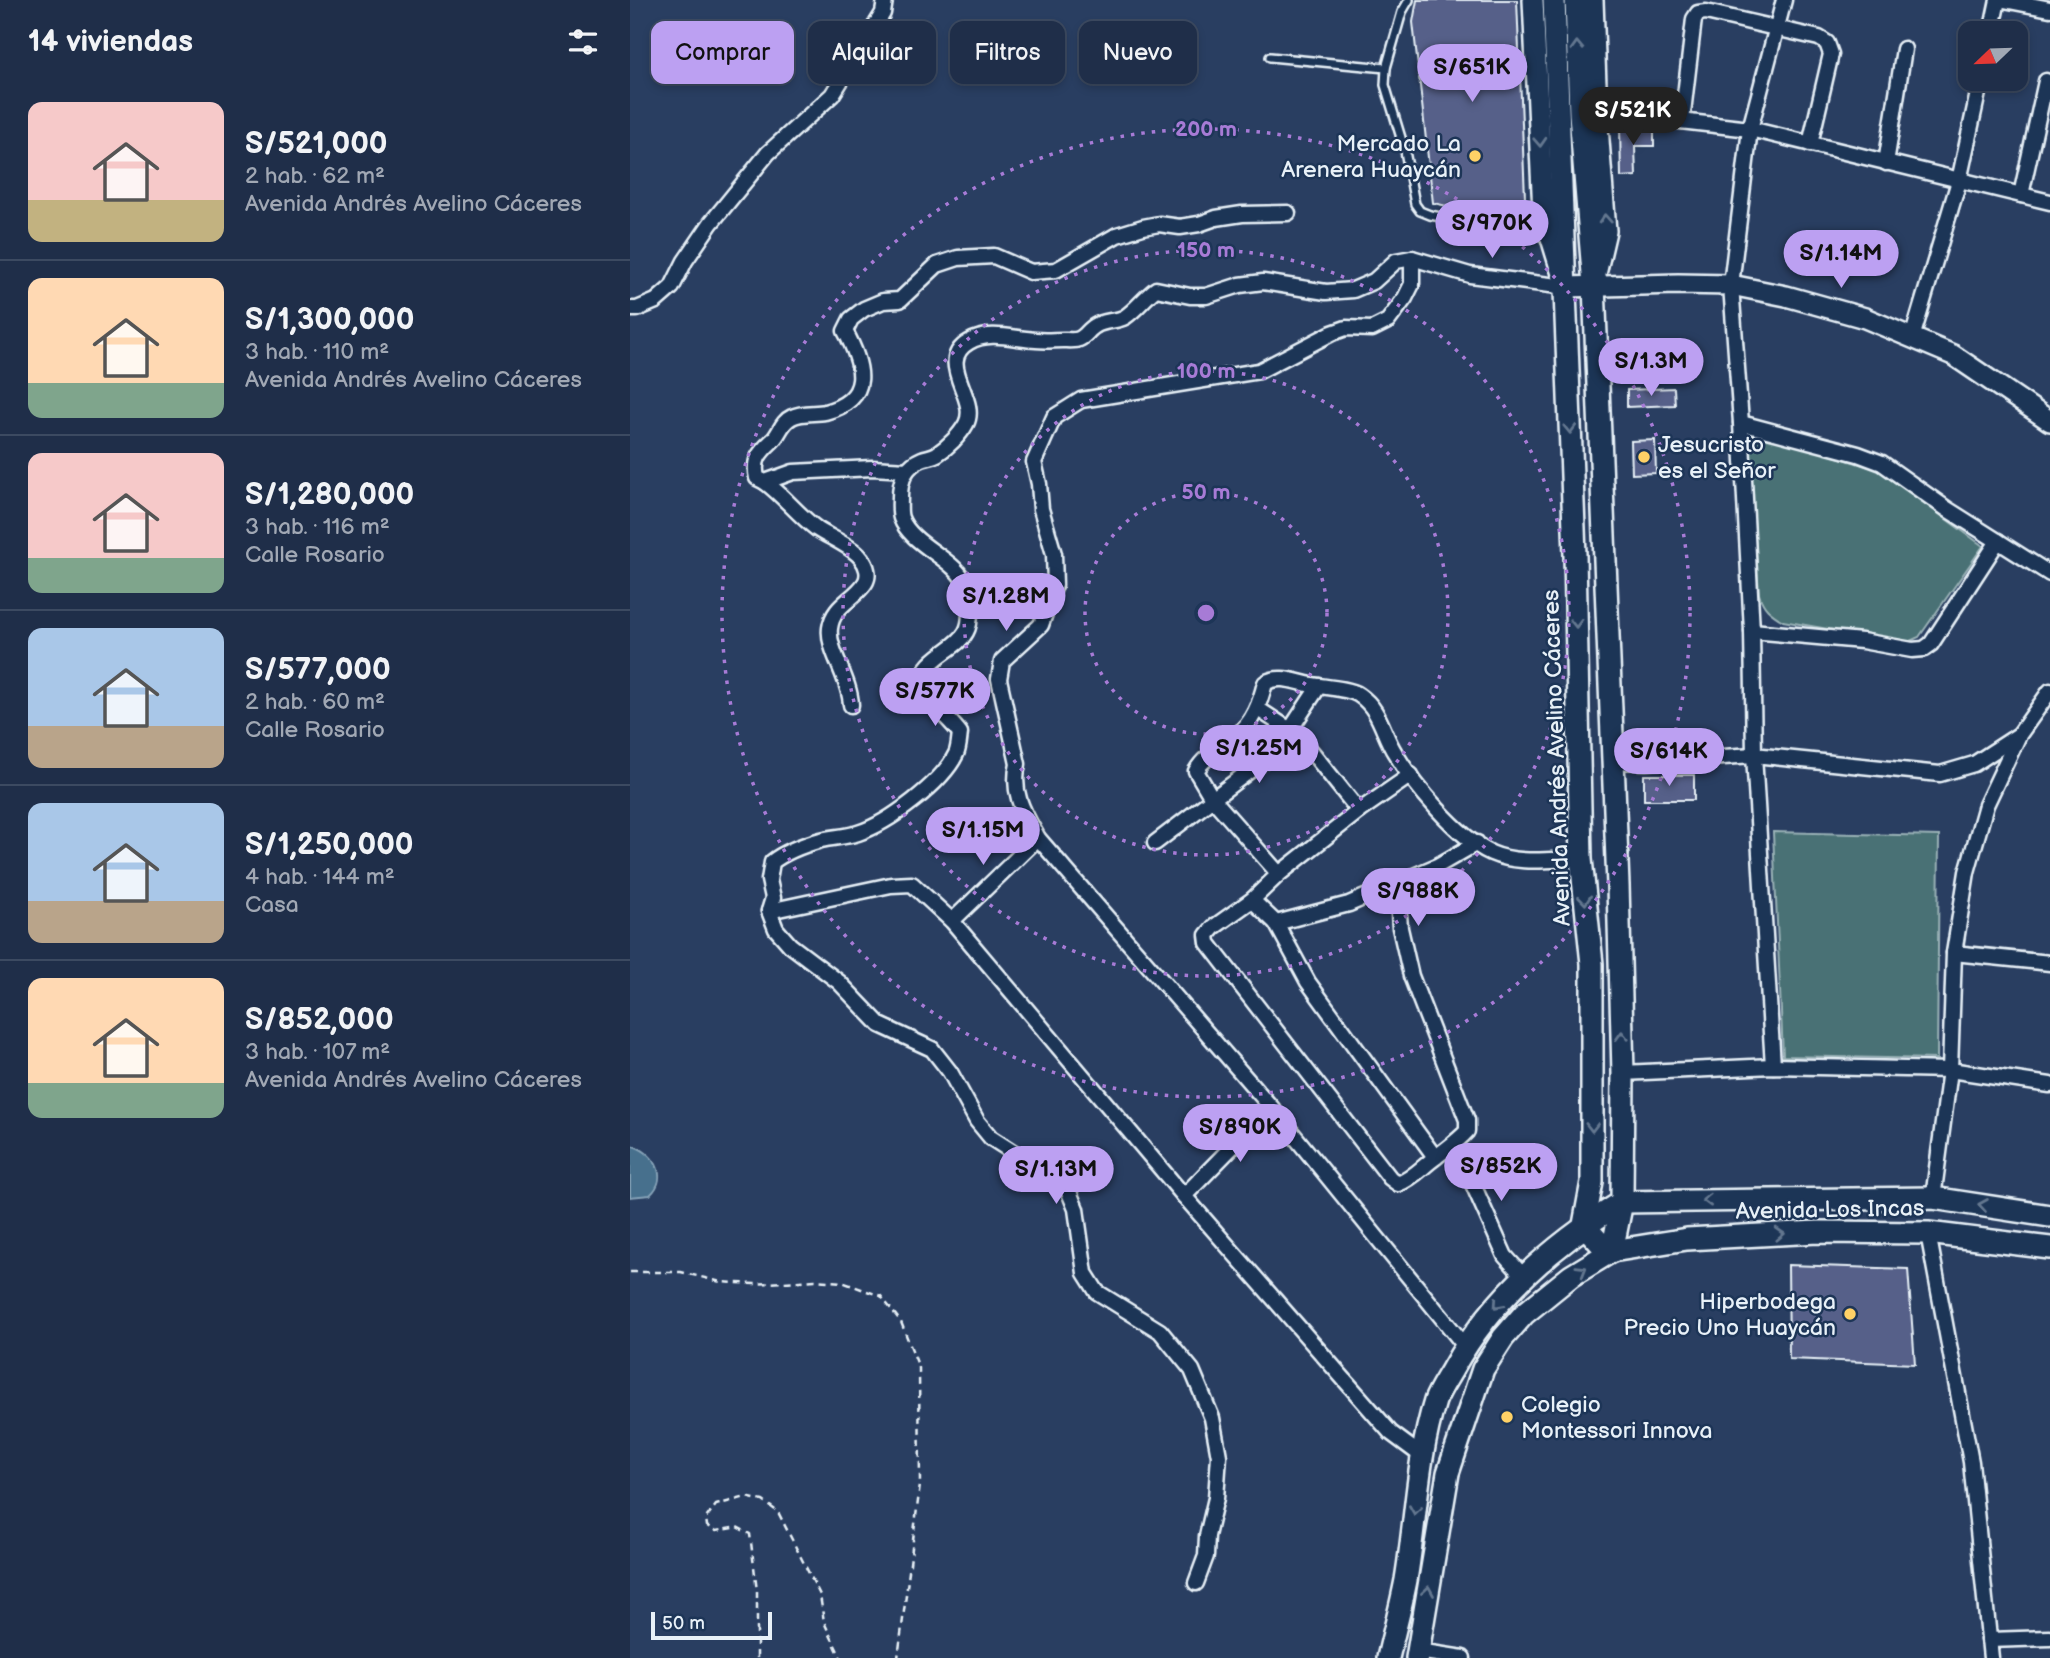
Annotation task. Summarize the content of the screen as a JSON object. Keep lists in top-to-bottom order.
{
  "streets": {
    "main road": ["Avenida Andrés Avelino Cáceres", "Avenida Los Incas"]
  },
  "places": [
    "Mercado La Arenera Huaycán",
    "Jesucristo es el Señor",
    "Hiperbodega Precio Uno Huaycán",
    "Colegio Montessori Innova"
  ],
  "scale_bar": "50 m",
  "north": "bottom left",
  "page": {
    "heading": "14 viviendas",
    "chip": [
      "Comprar",
      "Alquilar",
      "Filtros",
      "Nuevo"
    ],
    "price": [
      "S/651K",
      "S/521K",
      "S/970K",
      "S/1.14M",
      "S/1.3M",
      "S/1.28M",
      "S/577K",
      "S/1.25M",
      "S/614K",
      "S/1.15M",
      "S/988K",
      "S/890K",
      "S/852K",
      "S/1.13M"
    ],
    "list": [
      {
        "name": "S/521,000",
        "note": "2 hab. · 62 m² · Avenida Andrés Avelino Cáceres"
      },
      {
        "name": "S/1,300,000",
        "note": "3 hab. · 110 m² · Avenida Andrés Avelino Cáceres"
      },
      {
        "name": "S/1,280,000",
        "note": "3 hab. · 116 m² · Calle Rosario"
      },
      {
        "name": "S/577,000",
        "note": "2 hab. · 60 m² · Calle Rosario"
      },
      {
        "name": "S/1,250,000",
        "note": "4 hab. · 144 m² · Casa"
      },
      {
        "name": "S/852,000",
        "note": "3 hab. · 107 m² · Avenida Andrés Avelino Cáceres"
      }
    ],
    "scale": "50 m"
  },
  "rings": [
    "200 m",
    "150 m",
    "100 m",
    "50 m"
  ]
}
